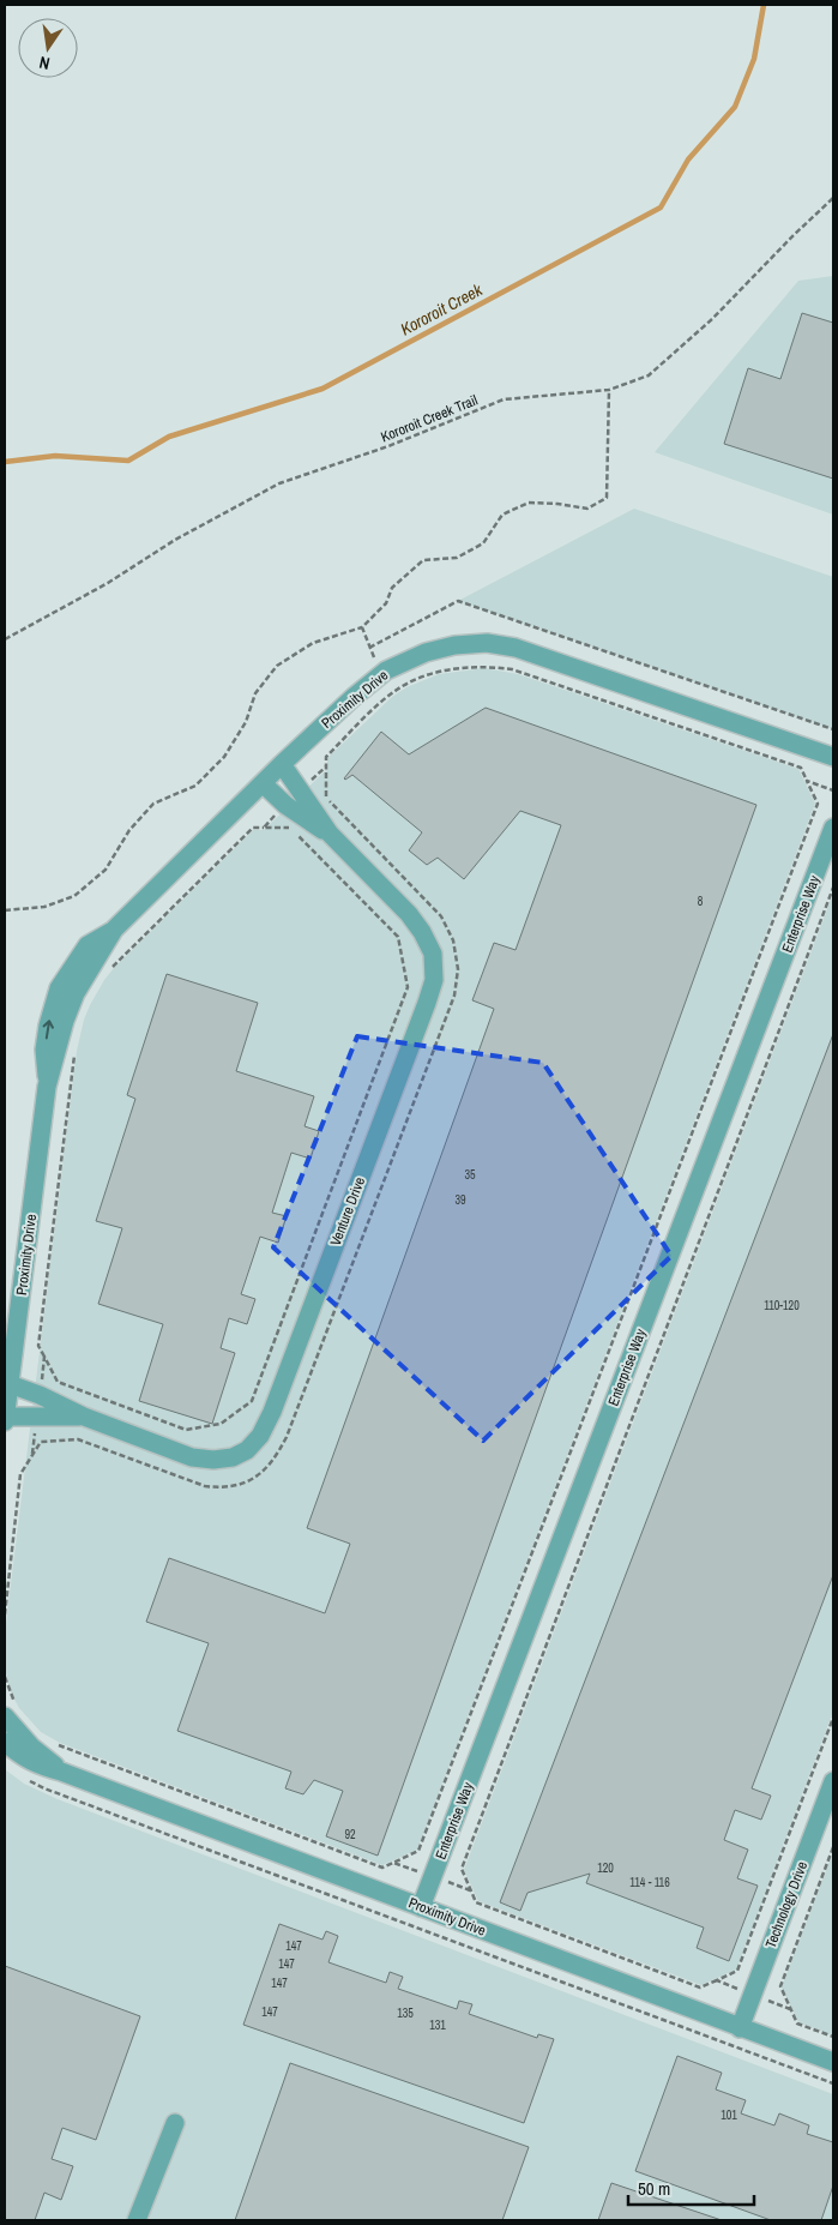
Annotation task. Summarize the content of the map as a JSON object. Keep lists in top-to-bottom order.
{
  "streets": {
    "street": [
      "Proximity Drive",
      "Enterprise Way",
      "Venture Drive",
      "Technology Drive"
    ],
    "path": ["Kororoit Creek Trail"]
  },
  "crossings": [
    ["Proximity Drive", "Enterprise Way"],
    ["Proximity Drive", "Venture Drive"],
    ["Proximity Drive", "Technology Drive"]
  ],
  "water": ["Kororoit Creek"],
  "house_numbers": [
    "8",
    "35",
    "39",
    "110-120",
    "92",
    "120",
    "114 - 116",
    "147",
    "147",
    "147",
    "147",
    "135",
    "131",
    "101"
  ],
  "scale_bar": "50 m",
  "north": "bottom"
}
